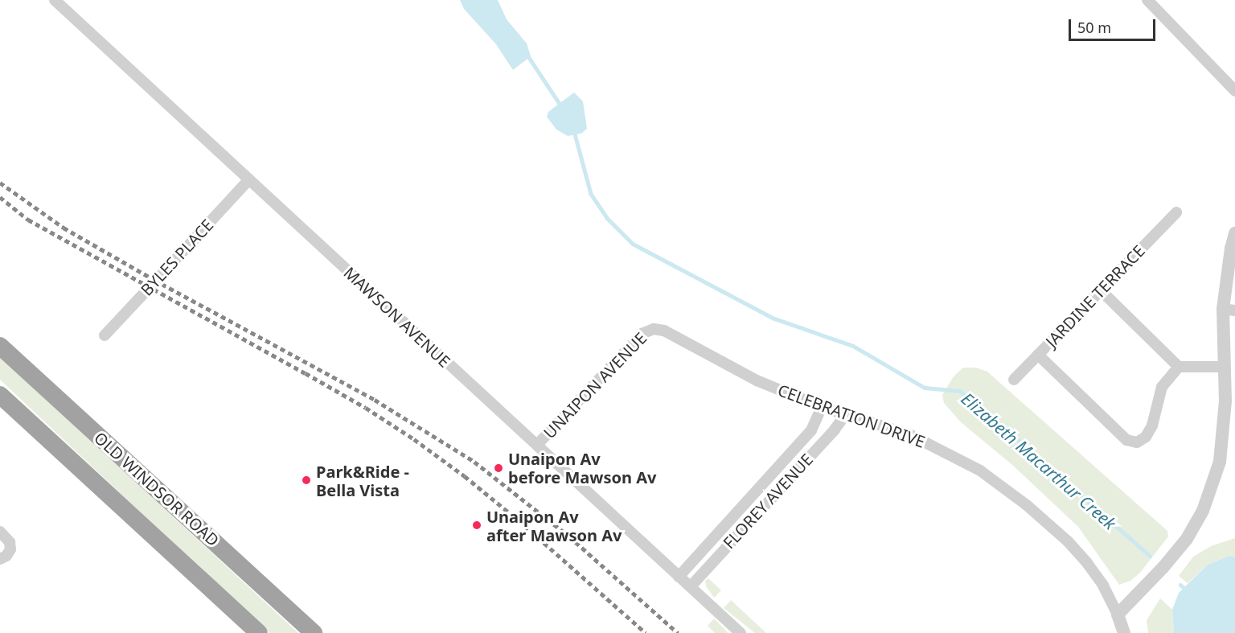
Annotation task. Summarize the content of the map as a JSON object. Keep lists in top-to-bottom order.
{
  "streets": {
    "highway": ["OLD WINDSOR ROAD"],
    "street": [
      "BYLES PLACE",
      "JARDINE TERRACE",
      "MAWSON AVENUE",
      "UNAIPON AVENUE",
      "CELEBRATION DRIVE",
      "FLOREY AVENUE"
    ]
  },
  "crossings": [
    ["BYLES PLACE", "MAWSON AVENUE"],
    ["MAWSON AVENUE", "UNAIPON AVENUE"],
    ["MAWSON AVENUE", "FLOREY AVENUE"],
    ["UNAIPON AVENUE", "CELEBRATION DRIVE"],
    ["CELEBRATION DRIVE", "FLOREY AVENUE"]
  ],
  "water": ["Elizabeth Macarthur Creek"],
  "places": ["Unaipon Av before Mawson Av", "Park&Ride - Bella Vista", "Unaipon Av after Mawson Av"],
  "scale_bar": "50 m"
}
